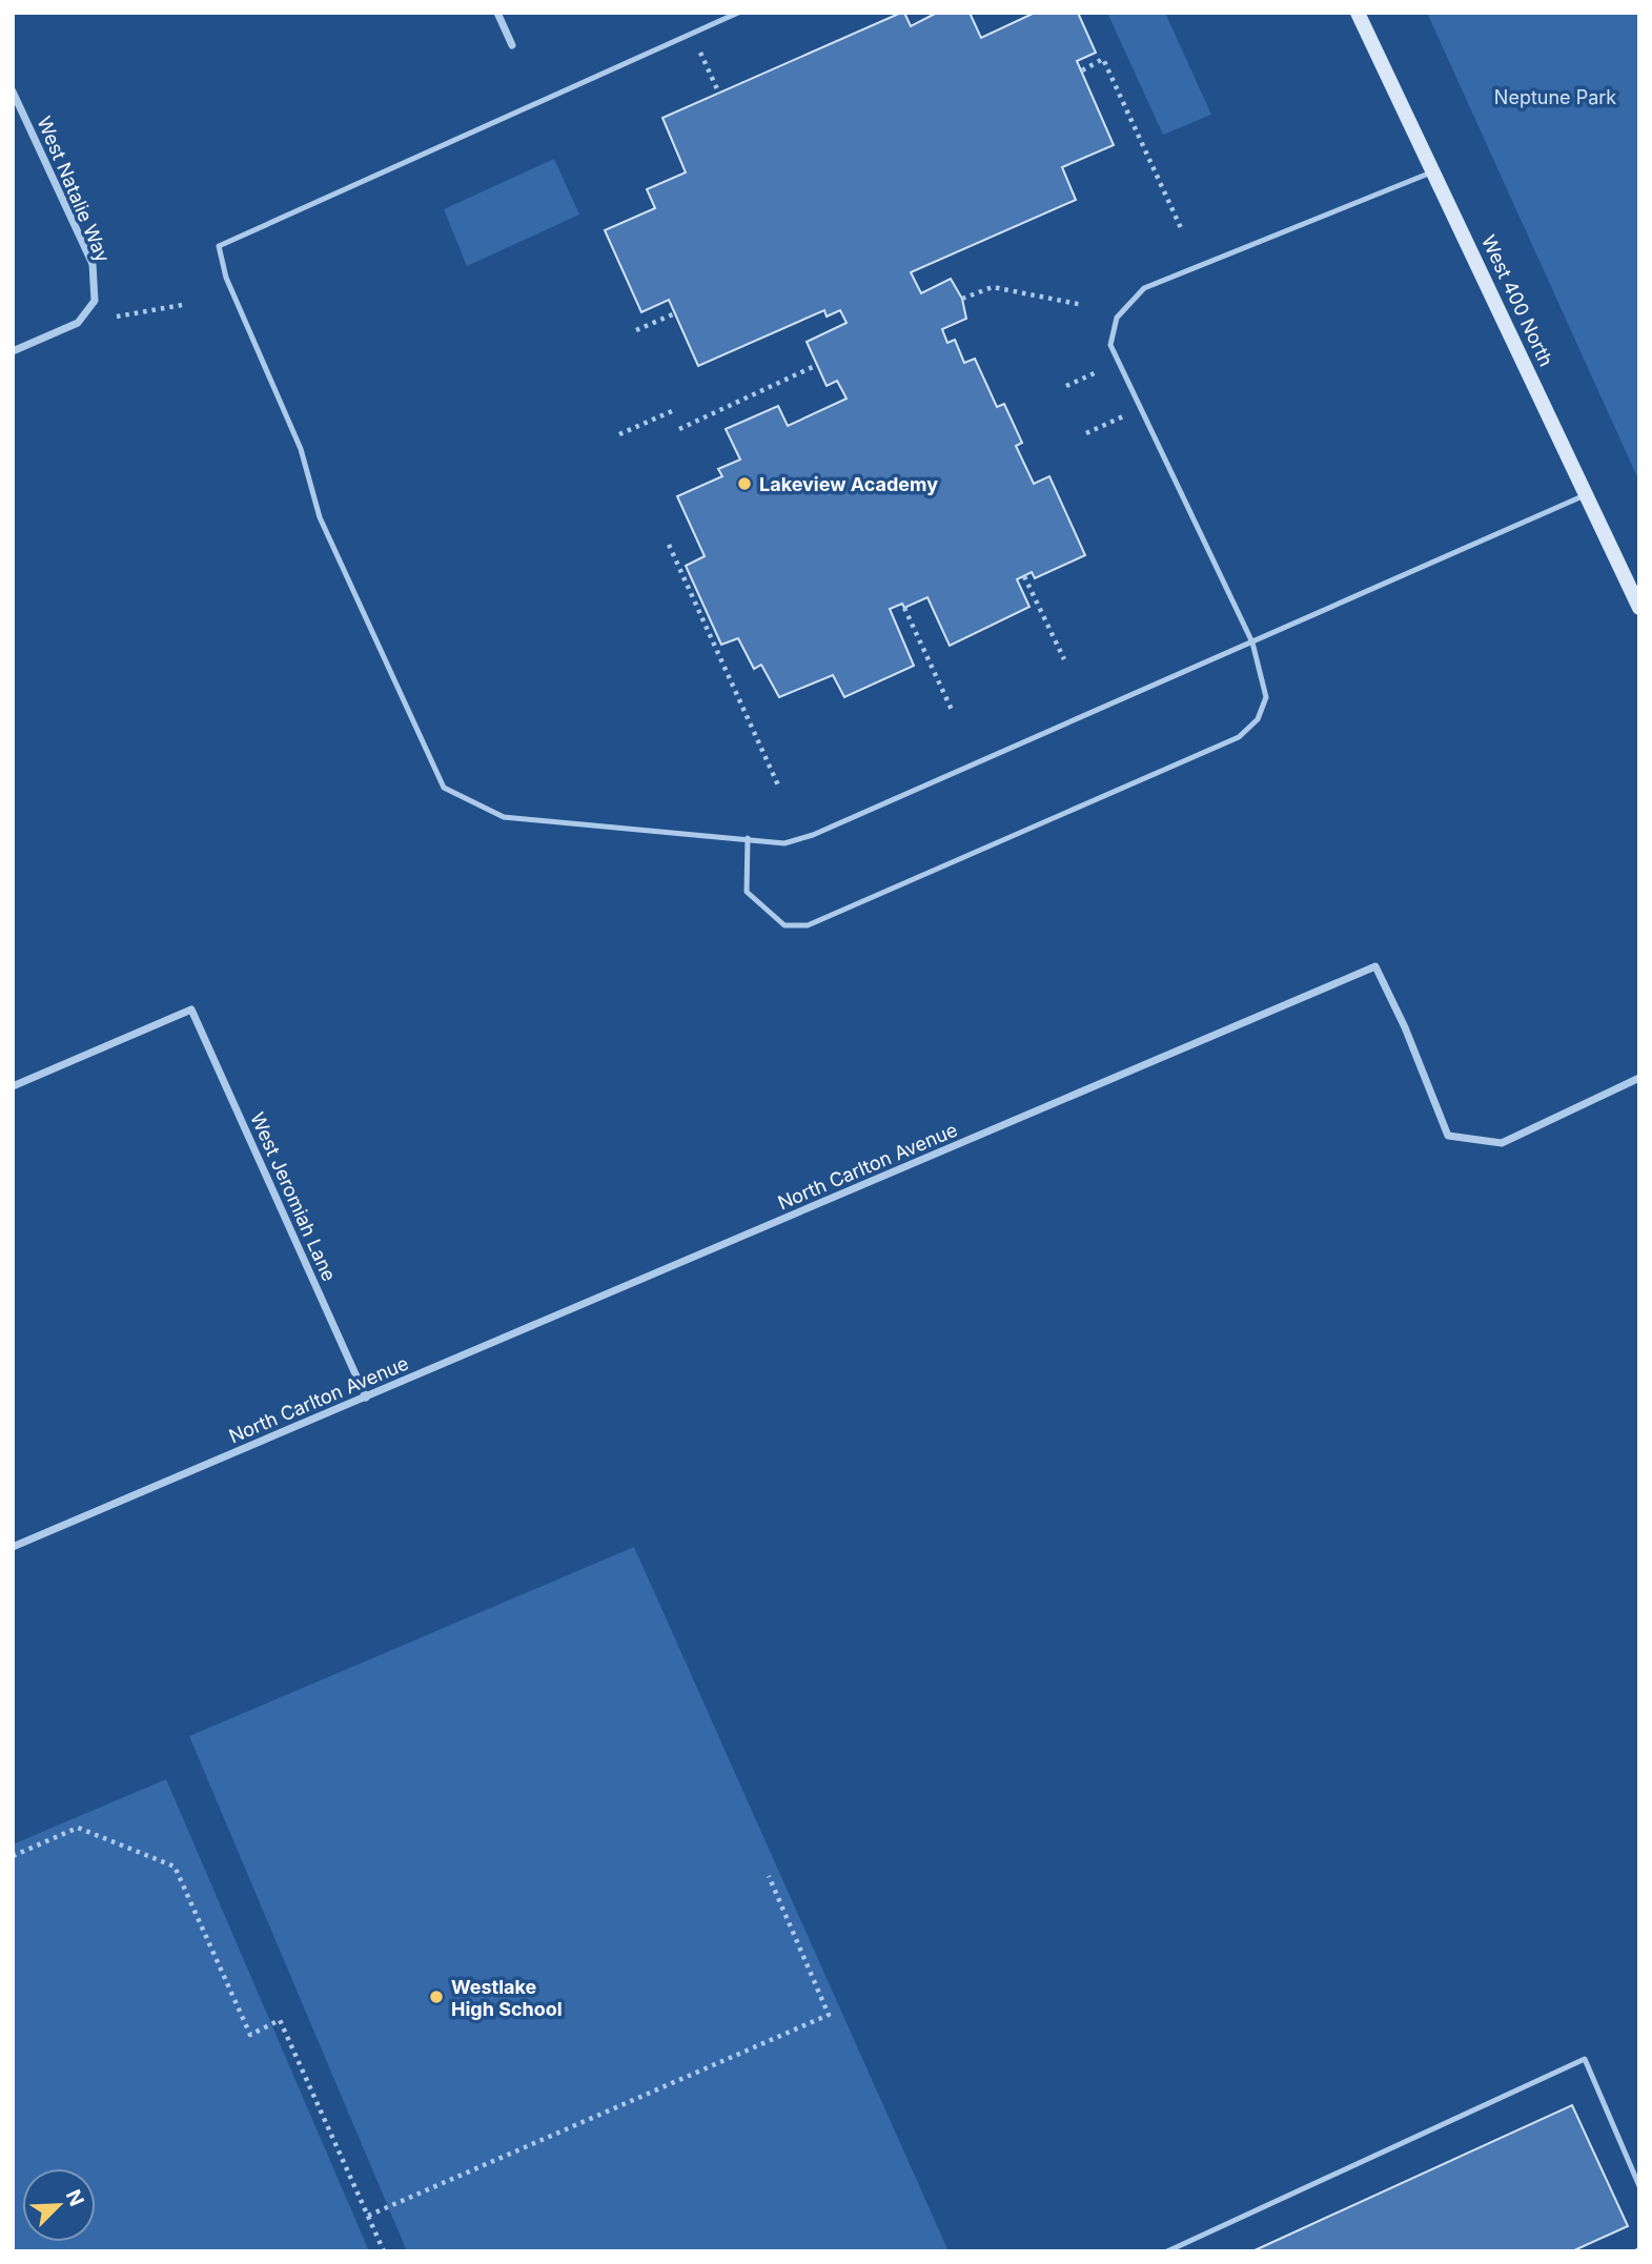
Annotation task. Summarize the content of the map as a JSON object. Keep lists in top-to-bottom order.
{
  "streets": {
    "street": [
      "West Natalie Way",
      "West 400 North",
      "North Carlton Avenue",
      "West Jeromiah Lane"
    ]
  },
  "crossings": [
    ["North Carlton Avenue", "West Jeromiah Lane"]
  ],
  "parks": ["Neptune Park"],
  "places": ["Lakeview Academy", "Westlake High School"],
  "north": "top right"
}
